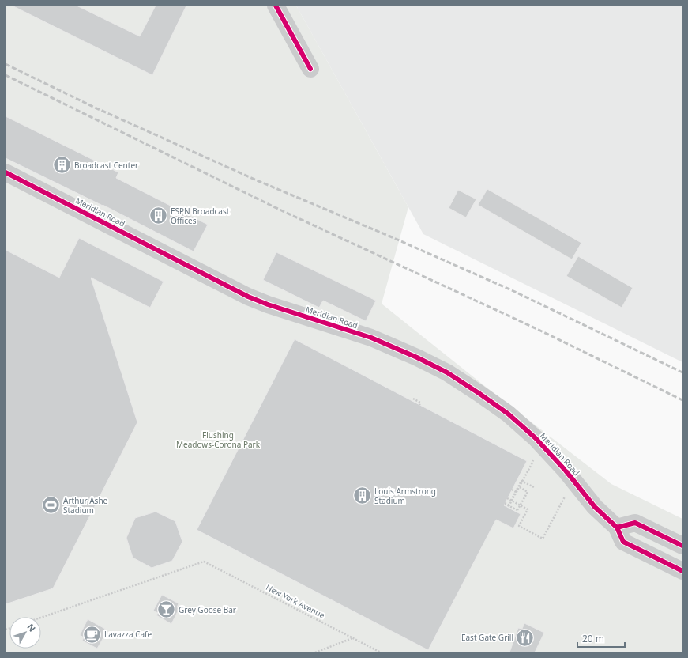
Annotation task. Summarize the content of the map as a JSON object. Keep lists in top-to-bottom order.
{
  "streets": {
    "street": ["Meridian Road"],
    "path": ["New York Avenue"]
  },
  "parks": ["Flushing Meadows-Corona Park"],
  "places": {
    "building": ["Broadcast Center", "ESPN Broadcast Offices", "Louis Armstrong Stadium"],
    "sports": ["Arthur Ashe Stadium"],
    "bar": ["Grey Goose Bar"],
    "cafe": ["Lavazza Cafe"],
    "restaurant": ["East Gate Grill"]
  },
  "scale_bar": "20 m",
  "north": "top right"
}
